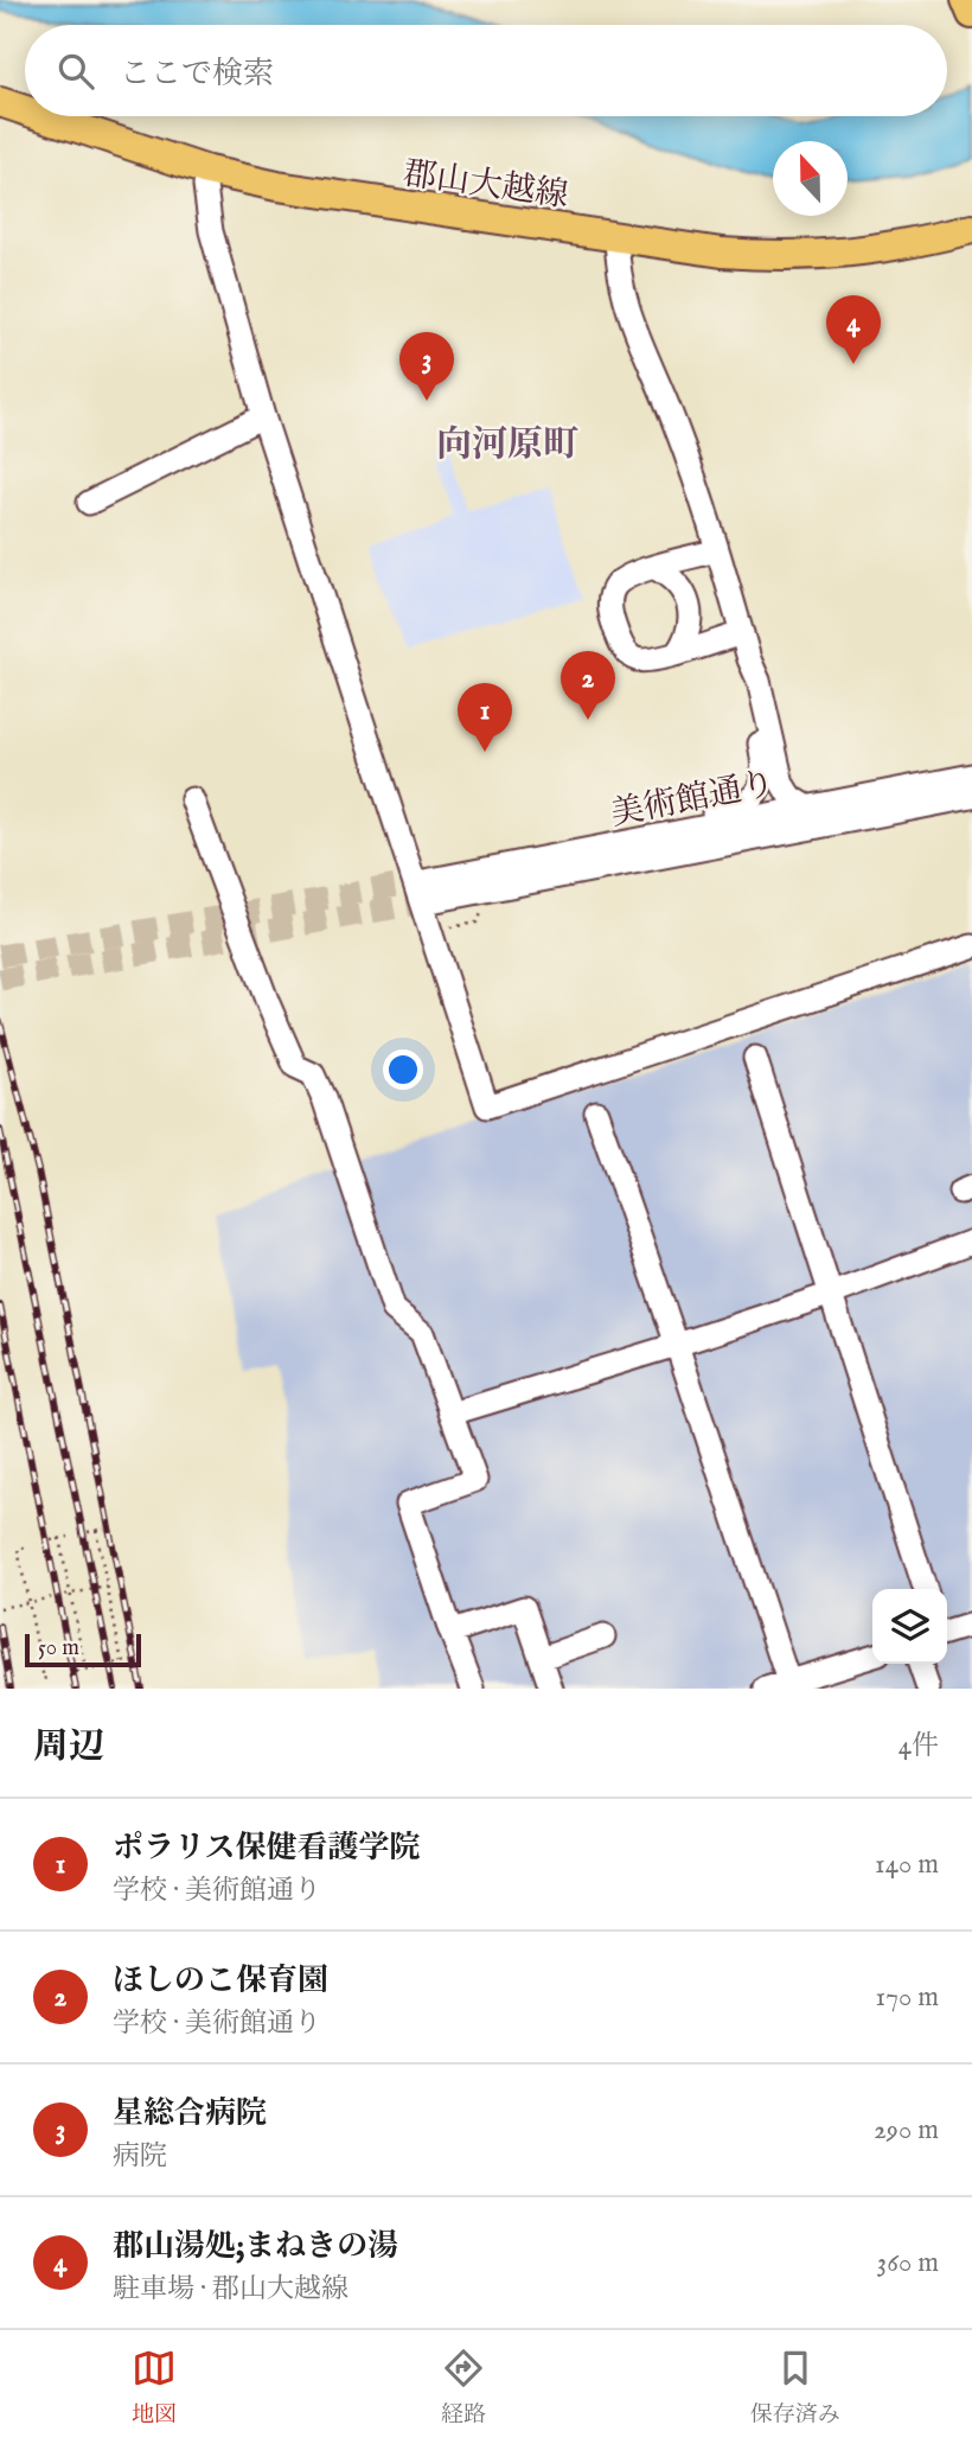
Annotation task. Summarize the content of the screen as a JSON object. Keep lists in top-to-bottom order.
{
  "streets": {
    "main road": ["郡山大越線"],
    "street": ["美術館通り"]
  },
  "districts": ["向河原町"],
  "scale_bar": "50 m",
  "north": "top",
  "page": {
    "search": "ここで検索",
    "pins": [
      "4",
      "3",
      "2",
      "1"
    ],
    "scale": "50 m",
    "heading": ["周辺", "4件"],
    "list": [
      {
        "mark": "1",
        "name": "ポラリス保健看護学院",
        "note": "学校 · 美術館通り",
        "value": "140 m"
      },
      {
        "mark": "2",
        "name": "ほしのこ保育園",
        "note": "学校 · 美術館通り",
        "value": "170 m"
      },
      {
        "mark": "3",
        "name": "星総合病院",
        "note": "病院",
        "value": "290 m"
      },
      {
        "mark": "4",
        "name": "郡山湯処;まねきの湯",
        "note": "駐車場 · 郡山大越線",
        "value": "360 m"
      }
    ],
    "nav": ["地図", "経路", "保存済み"]
  }
}
